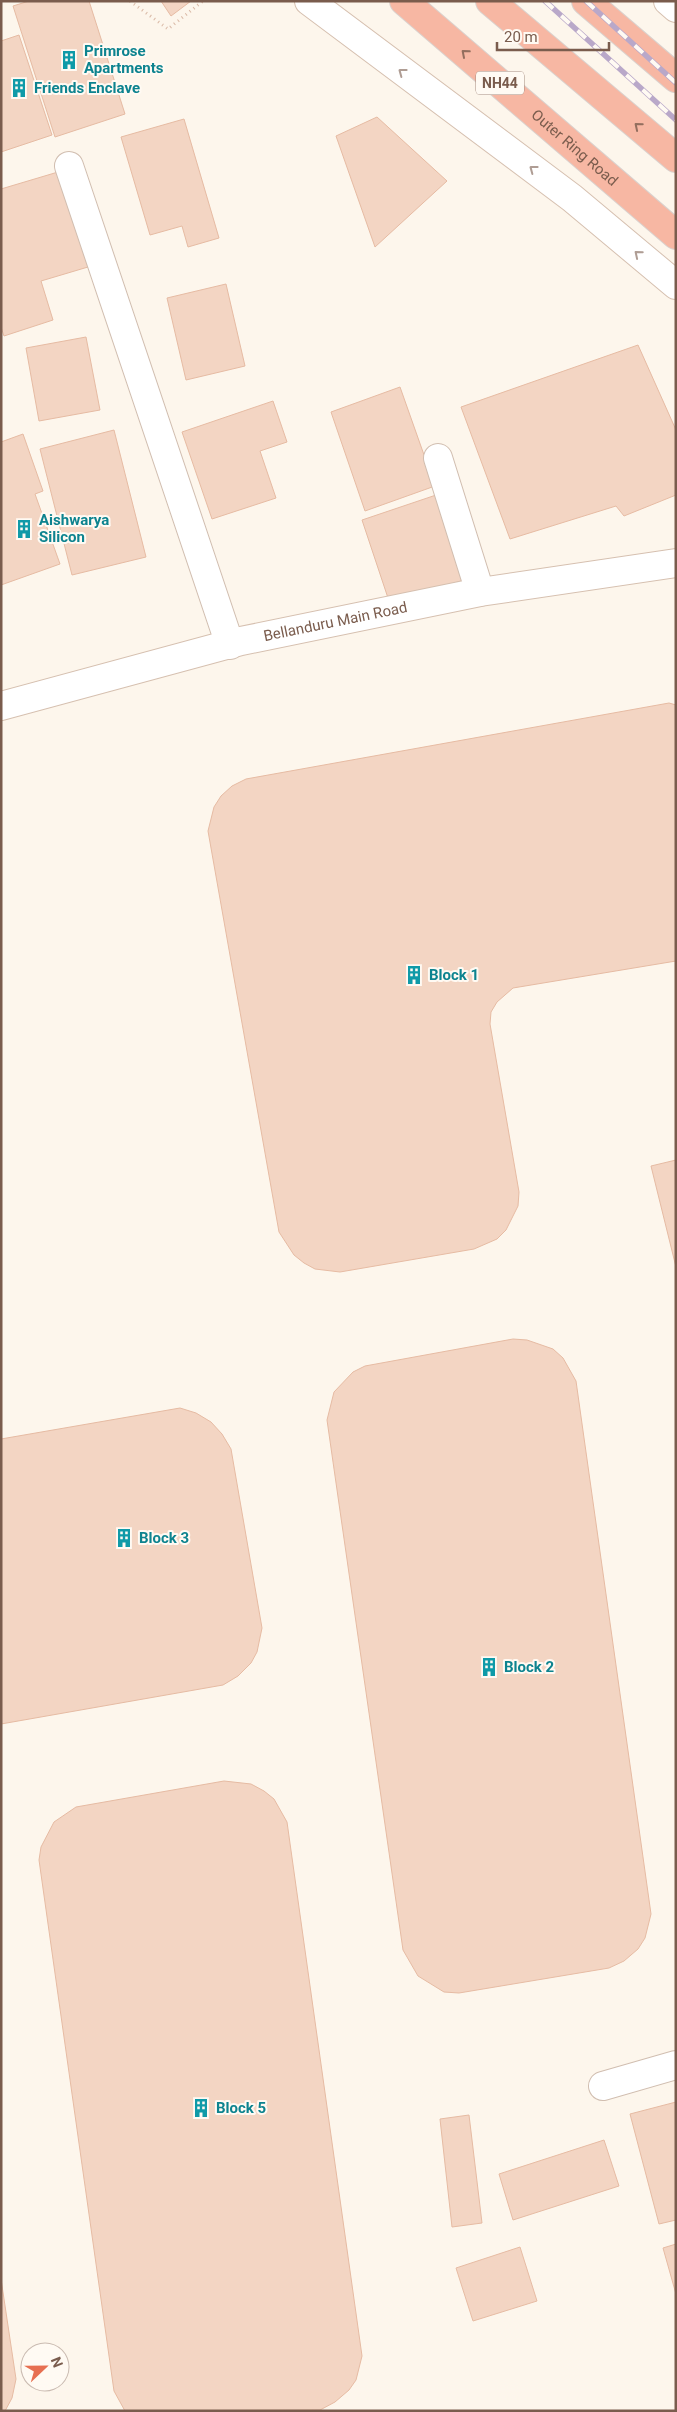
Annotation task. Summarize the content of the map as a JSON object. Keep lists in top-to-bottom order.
{
  "streets": {
    "highway": ["NH44", "Outer Ring Road"],
    "street": ["Bellanduru Main Road"]
  },
  "places": {
    "building": [
      "Primrose Apartments",
      "Friends Enclave",
      "Aishwarya Silicon",
      "Block 1",
      "Block 3",
      "Block 2",
      "Block 5"
    ]
  },
  "scale_bar": "20 m",
  "north": "right"
}
